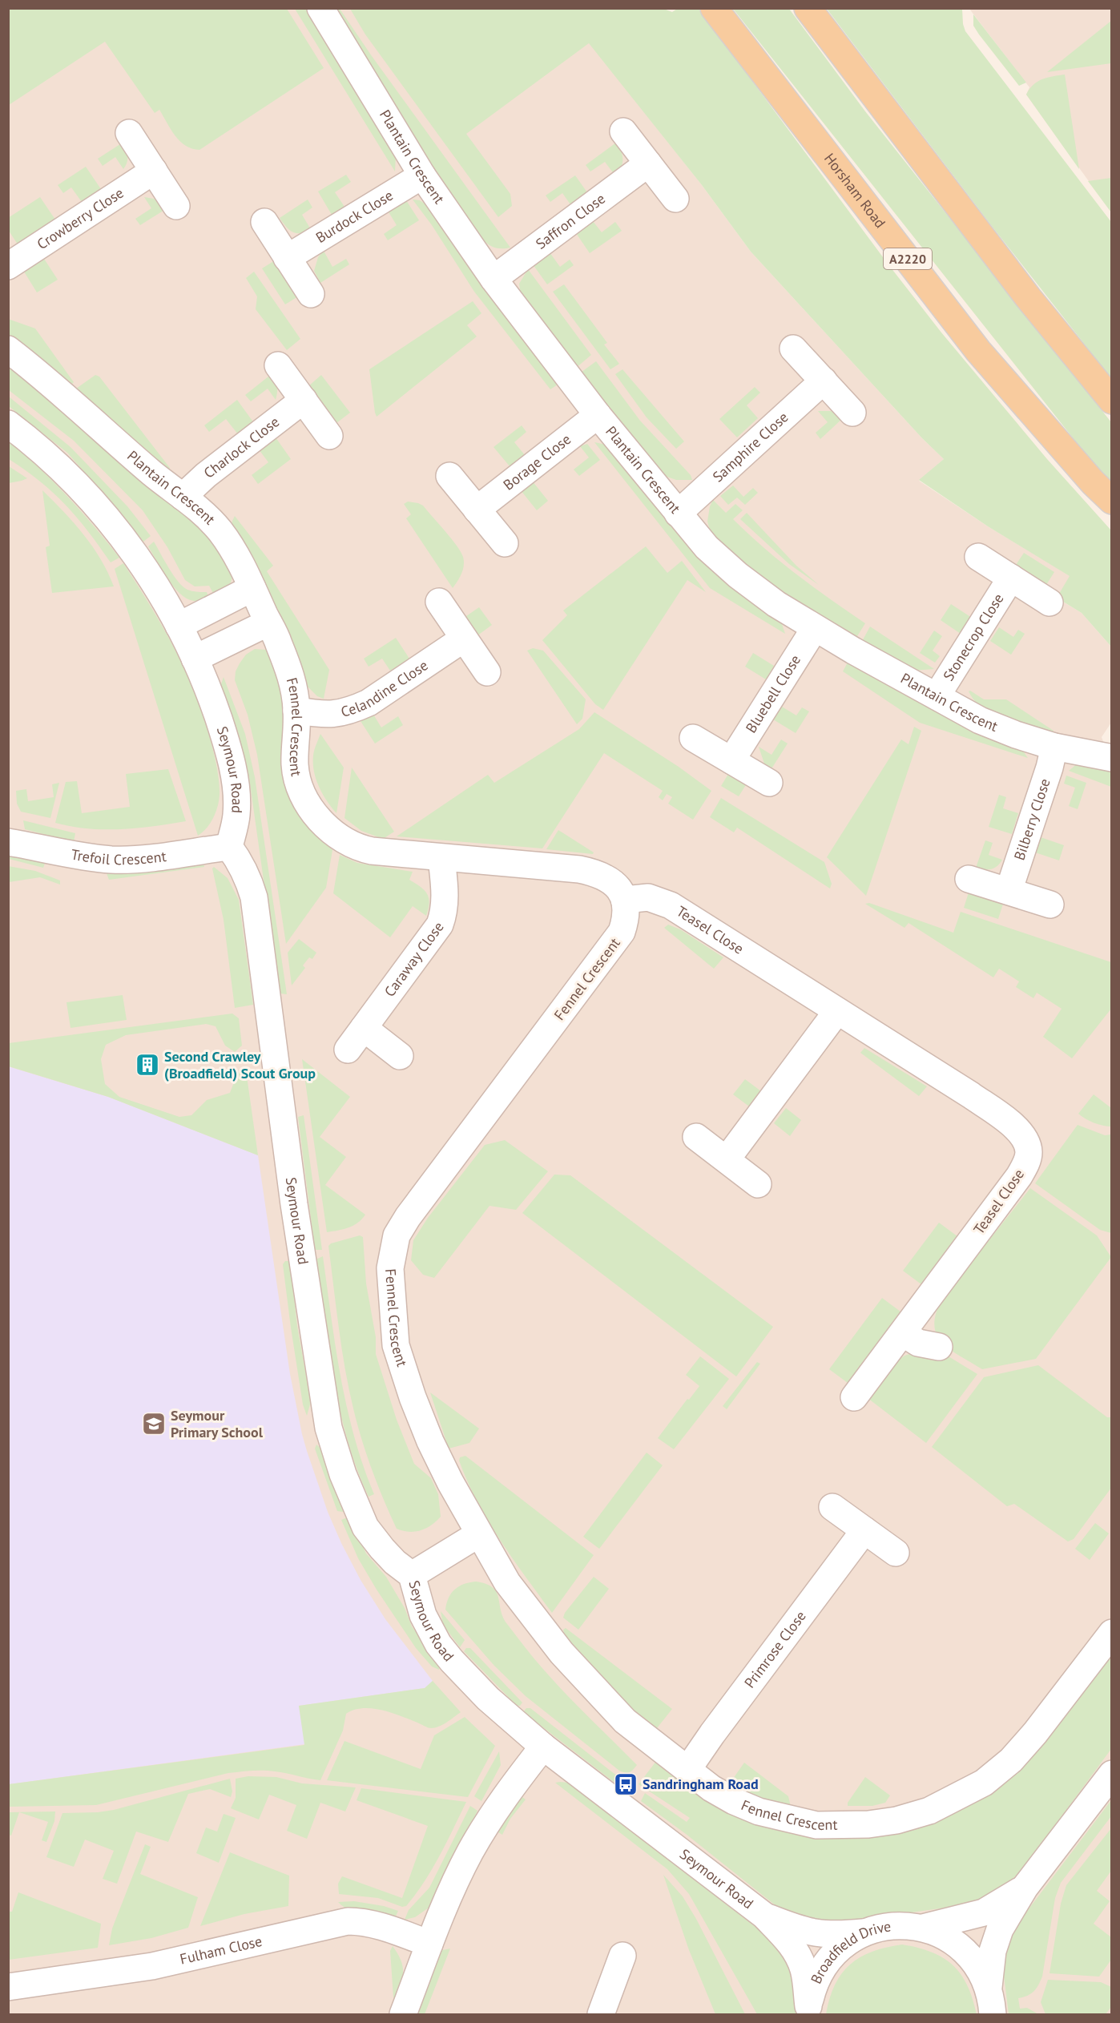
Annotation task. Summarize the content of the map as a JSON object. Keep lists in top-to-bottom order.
{
  "streets": {
    "main road": ["Horsham Road", "A2220"],
    "street": [
      "Plantain Crescent",
      "Burdock Close",
      "Crowberry Close",
      "Saffron Close",
      "Samphire Close",
      "Charlock Close",
      "Borage Close",
      "Stonecrop Close",
      "Celandine Close",
      "Bluebell Close",
      "Fennel Crescent",
      "Seymour Road",
      "Bilberry Close",
      "Trefoil Crescent",
      "Teasel Close",
      "Caraway Close",
      "Primrose Close",
      "Fulham Close",
      "Broadfield Drive"
    ]
  },
  "crossings": [
    ["Plantain Crescent", "Burdock Close"],
    ["Plantain Crescent", "Saffron Close"],
    ["Plantain Crescent", "Samphire Close"],
    ["Plantain Crescent", "Charlock Close"],
    ["Plantain Crescent", "Borage Close"],
    ["Plantain Crescent", "Stonecrop Close"],
    ["Plantain Crescent", "Bluebell Close"],
    ["Plantain Crescent", "Fennel Crescent"],
    ["Plantain Crescent", "Bilberry Close"],
    ["Celandine Close", "Fennel Crescent"],
    ["Fennel Crescent", "Teasel Close"],
    ["Fennel Crescent", "Caraway Close"],
    ["Fennel Crescent", "Primrose Close"],
    ["Seymour Road", "Trefoil Crescent"],
    ["Seymour Road", "Broadfield Drive"]
  ],
  "places": {
    "building": ["Second Crawley (Broadfield) Scout Group"],
    "school or university": ["Seymour Primary School"],
    "bus stop": ["Sandringham Road"]
  }
}
